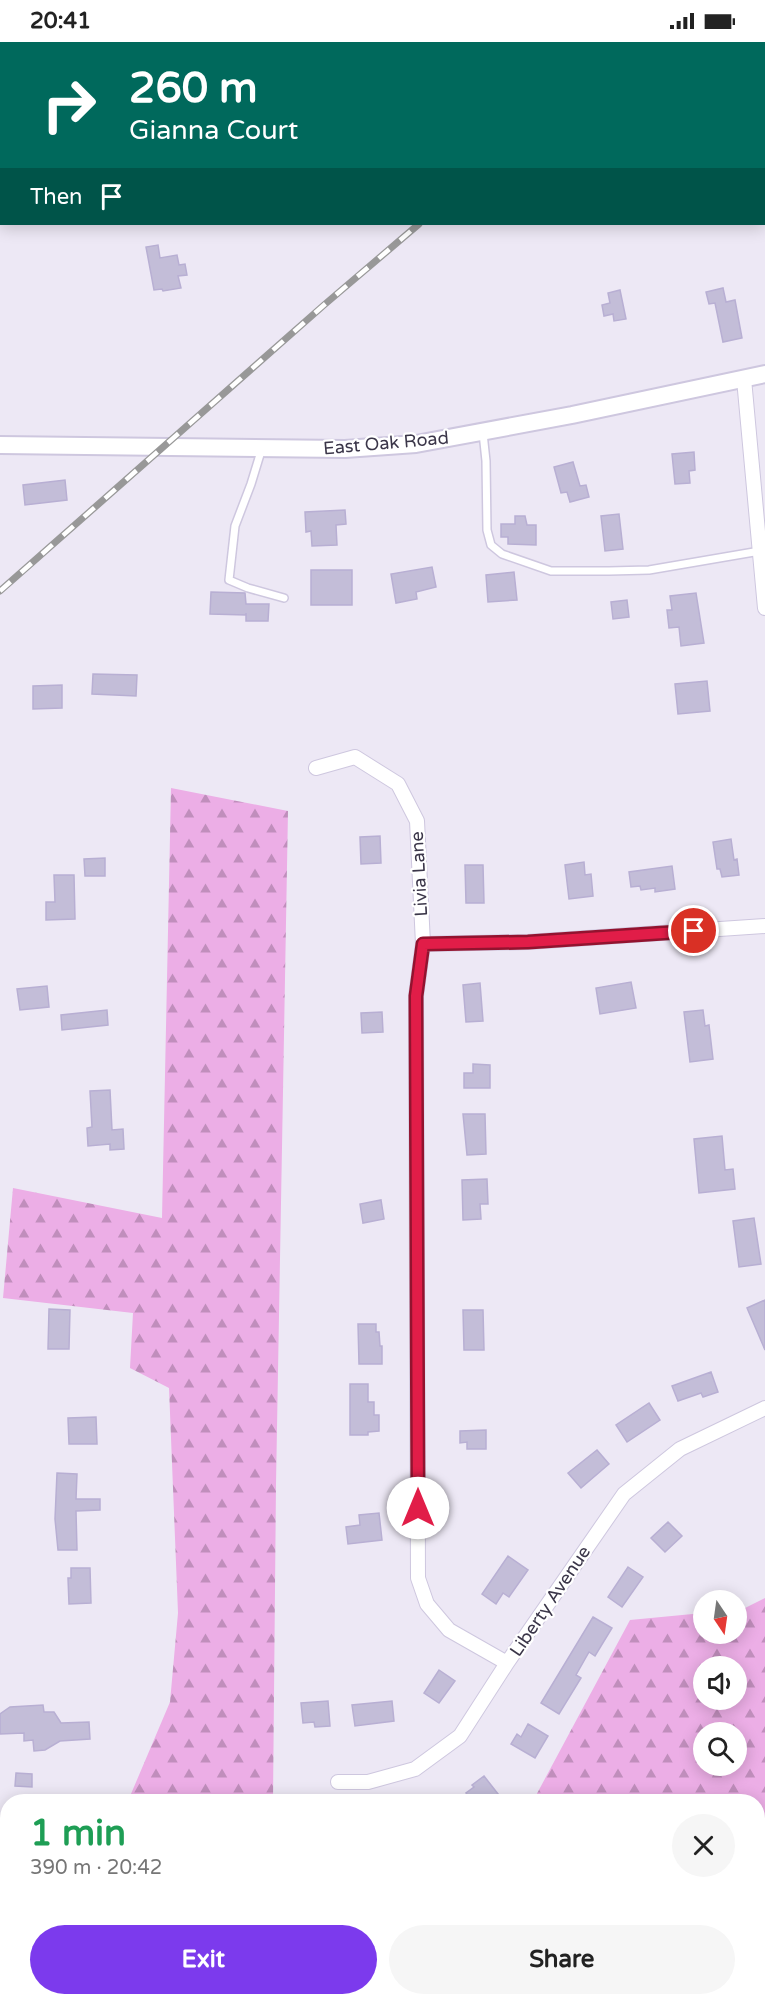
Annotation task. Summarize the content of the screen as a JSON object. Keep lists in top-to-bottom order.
{
  "streets": {
    "street": ["East Oak Road", "Livia Lane", "Liberty Avenue"]
  },
  "crossings": [
    ["Livia Lane", "Liberty Avenue"]
  ],
  "north": "bottom",
  "page": {
    "status": "20:41",
    "turn": ["260 m", "Gianna Court"],
    "then": "Then",
    "heading": ["1 min", "390 m · 20:42"],
    "buttons": ["Exit", "Share"]
  }
}
